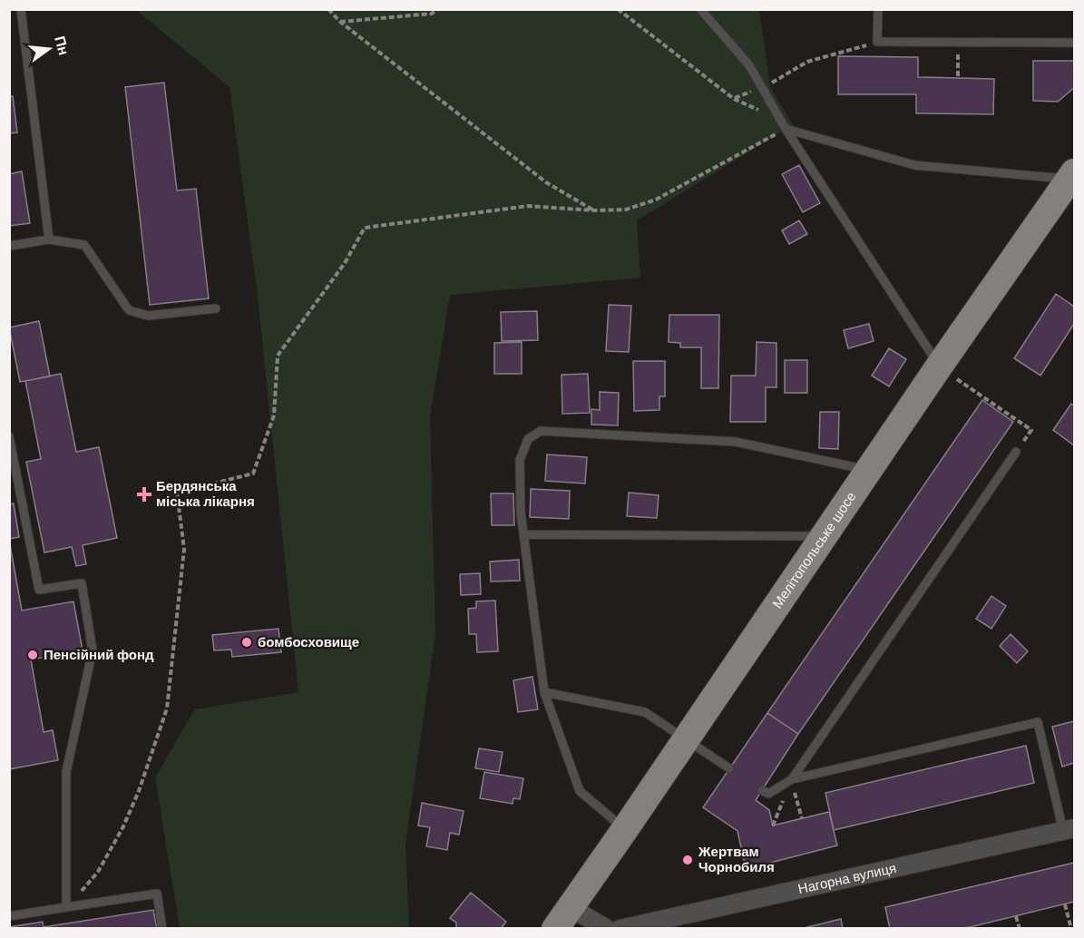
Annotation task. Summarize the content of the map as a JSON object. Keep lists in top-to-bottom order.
{
  "streets": {
    "main road": ["Мелітопольське шосе"],
    "street": ["Нагорна вулиця"]
  },
  "places": {
    "health": ["Бердянська міська лікарня"],
    "other": ["бомбосховище", "Пенсійний фонд", "Жертвам Чорнобиля"]
  },
  "north": "right"
}
